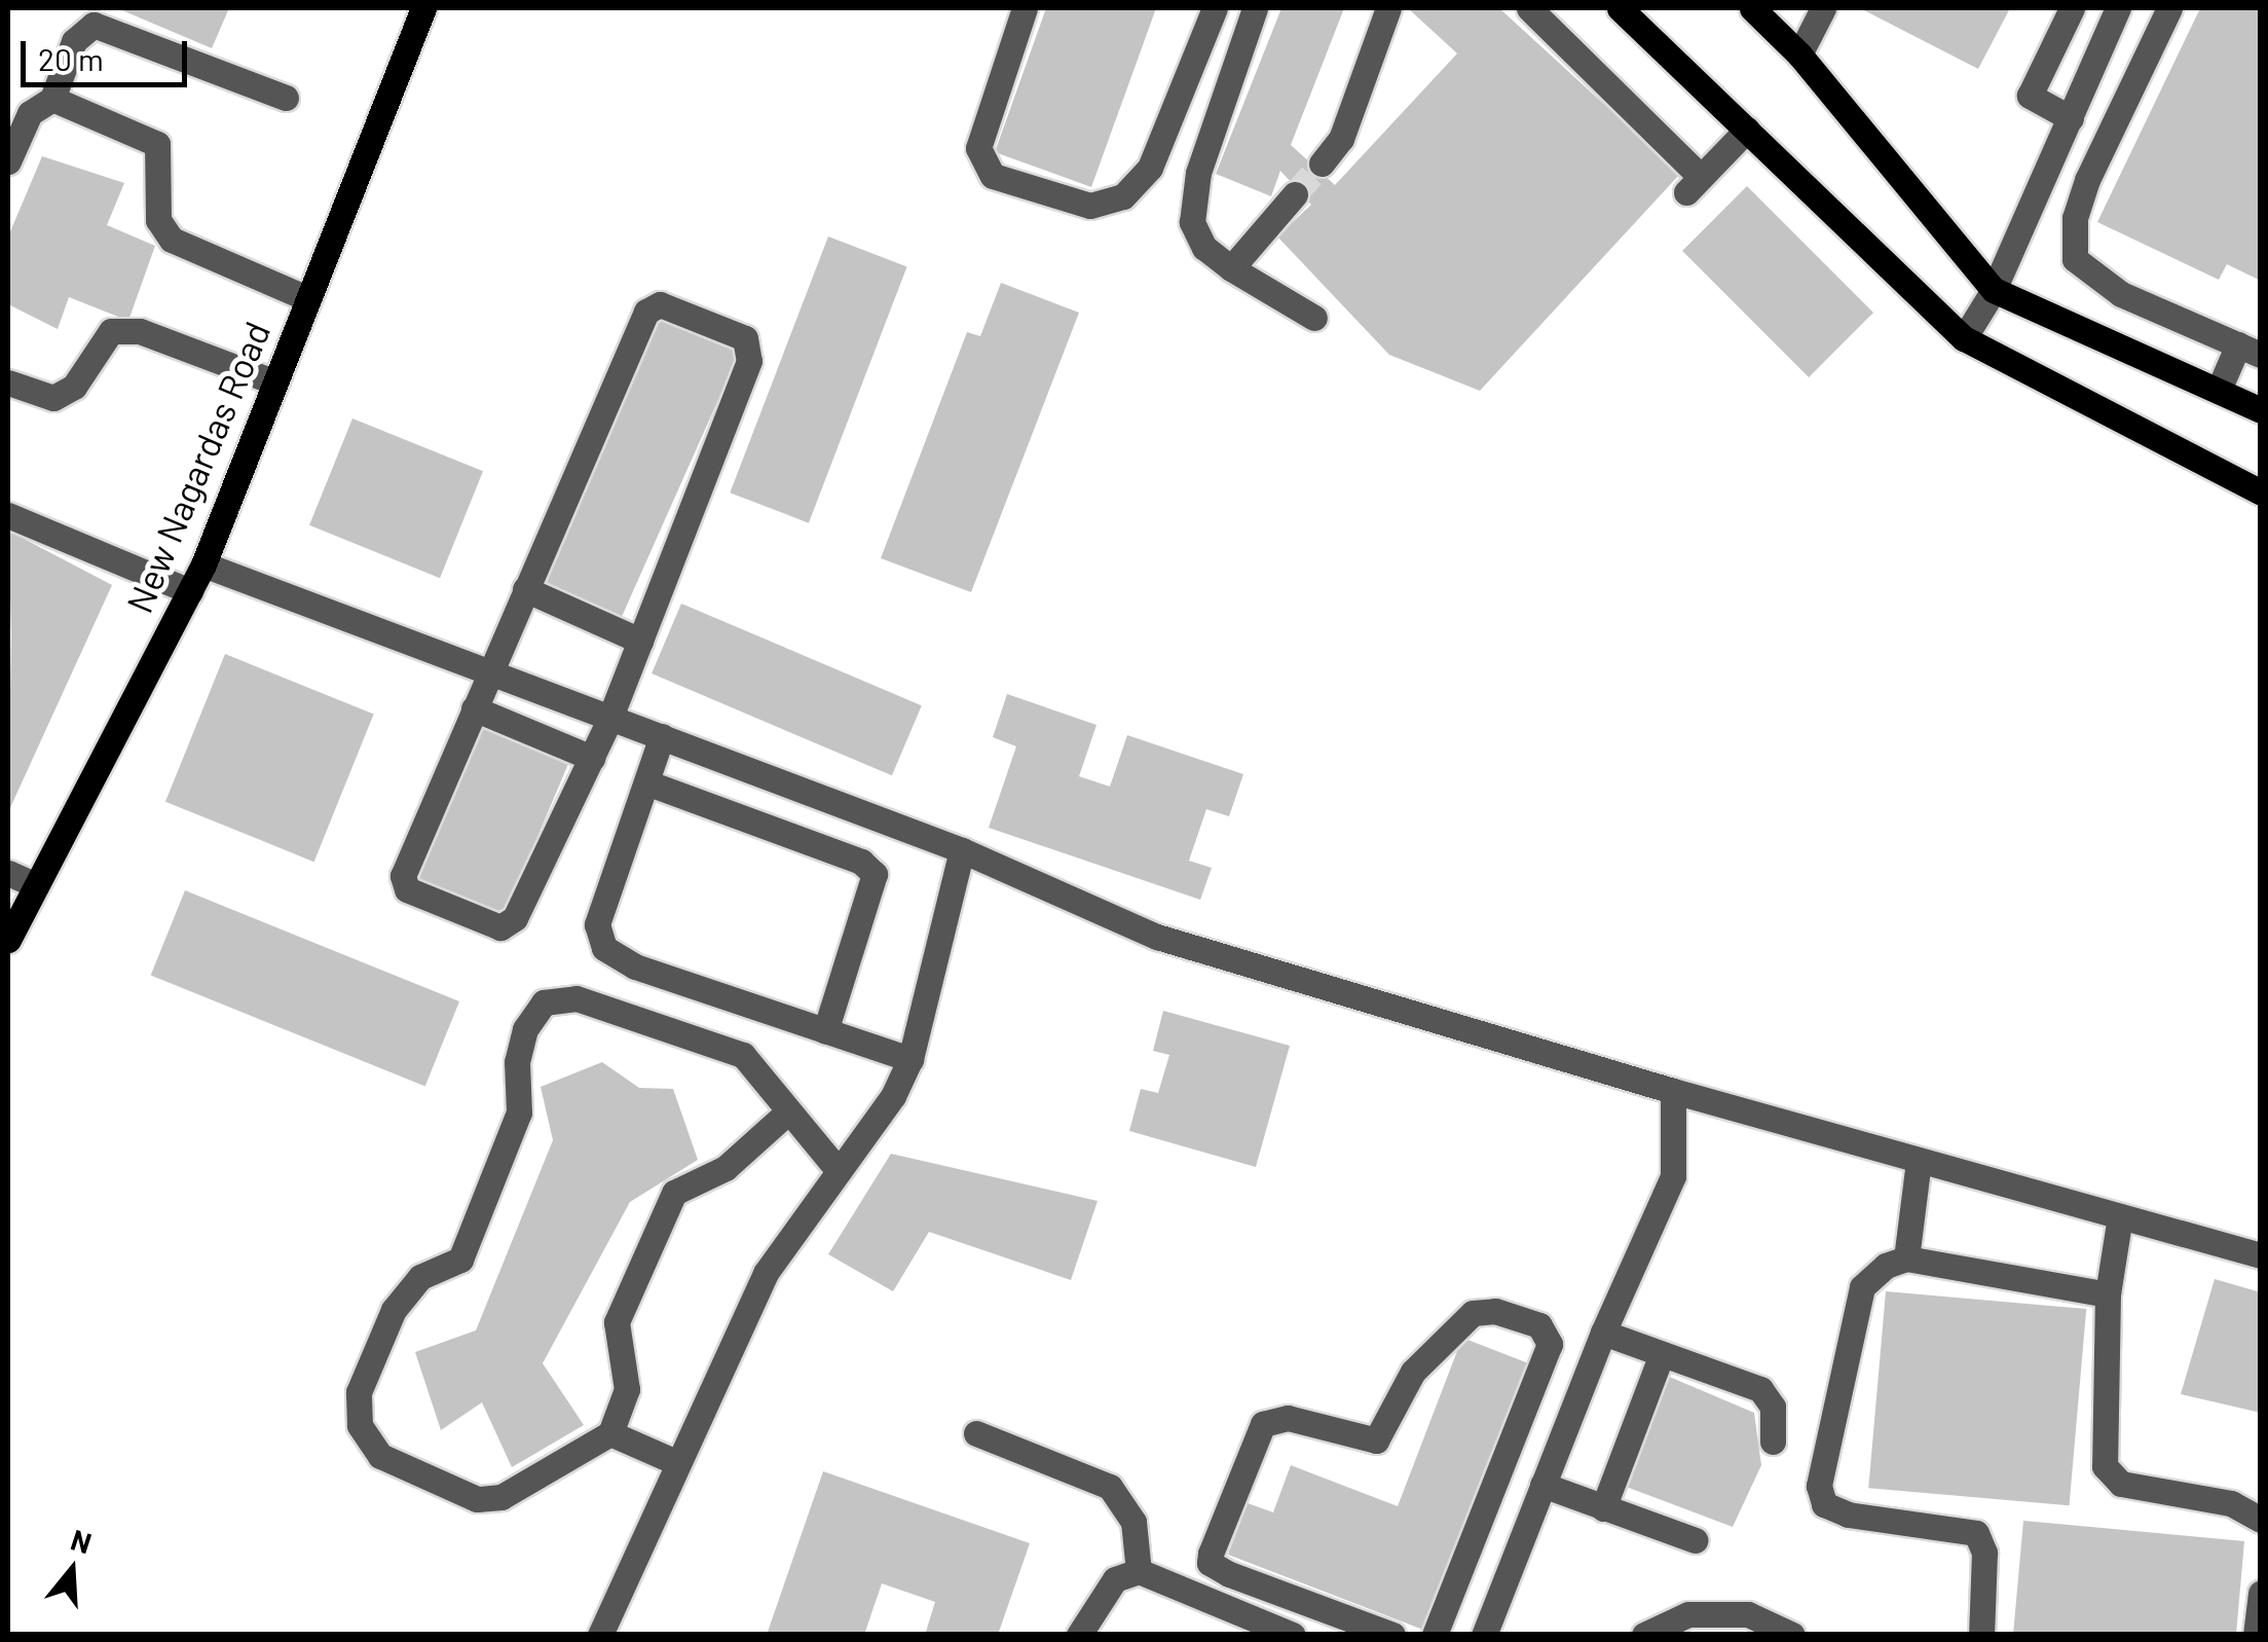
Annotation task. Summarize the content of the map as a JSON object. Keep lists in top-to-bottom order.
{
  "streets": {
    "main road": ["New Nagardas Road"]
  },
  "scale_bar": "20 m",
  "north": "top"
}
